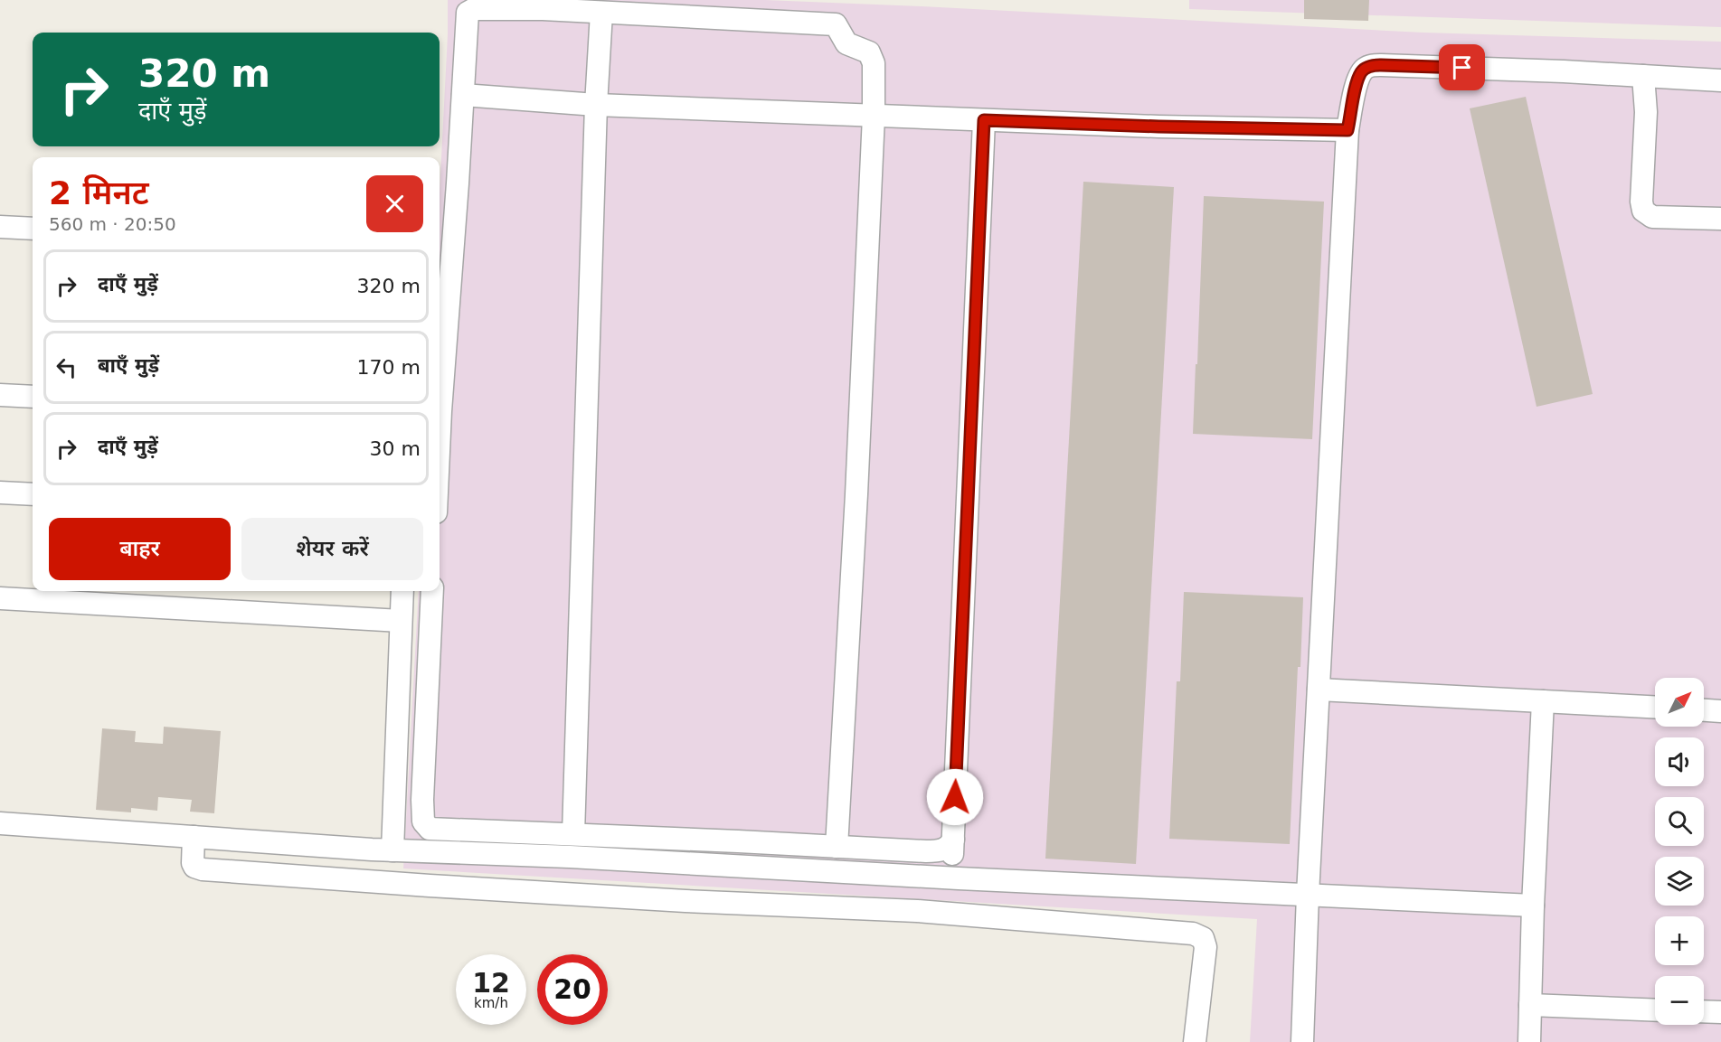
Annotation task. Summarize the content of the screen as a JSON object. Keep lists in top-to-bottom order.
{
  "north": "top right",
  "page": {
    "turn": ["320 m", "दाएँ मुड़ें"],
    "heading": ["2 मिनट", "560 m · 20:50"],
    "list": [
      {
        "name": "दाएँ मुड़ें",
        "value": "320 m"
      },
      {
        "name": "बाएँ मुड़ें",
        "value": "170 m"
      },
      {
        "name": "दाएँ मुड़ें",
        "value": "30 m"
      }
    ],
    "buttons": ["बाहर", "शेयर करें"],
    "map_buttons": ["+", "−"],
    "speed": "12 km/h",
    "limit": "20"
  }
}
